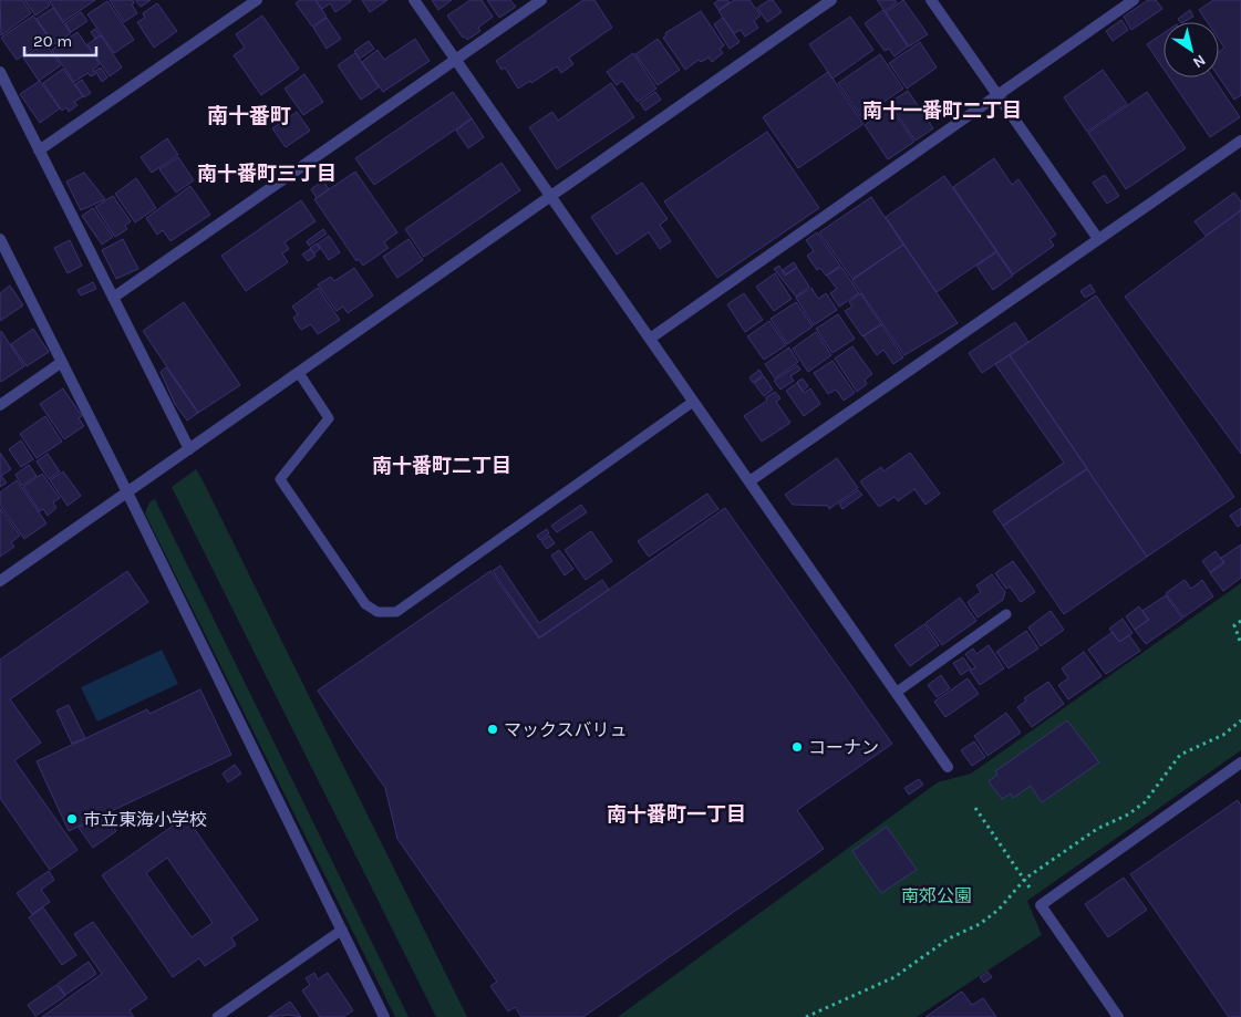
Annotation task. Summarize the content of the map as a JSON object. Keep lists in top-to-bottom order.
{
  "districts": [
    "南十一番町二丁目",
    "南十番町",
    "南十番町三丁目",
    "南十番町二丁目",
    "南十番町一丁目"
  ],
  "parks": ["南郊公園"],
  "places": ["マックスバリュ", "コーナン", "市立東海小学校"],
  "scale_bar": "20 m",
  "north": "bottom right"
}
